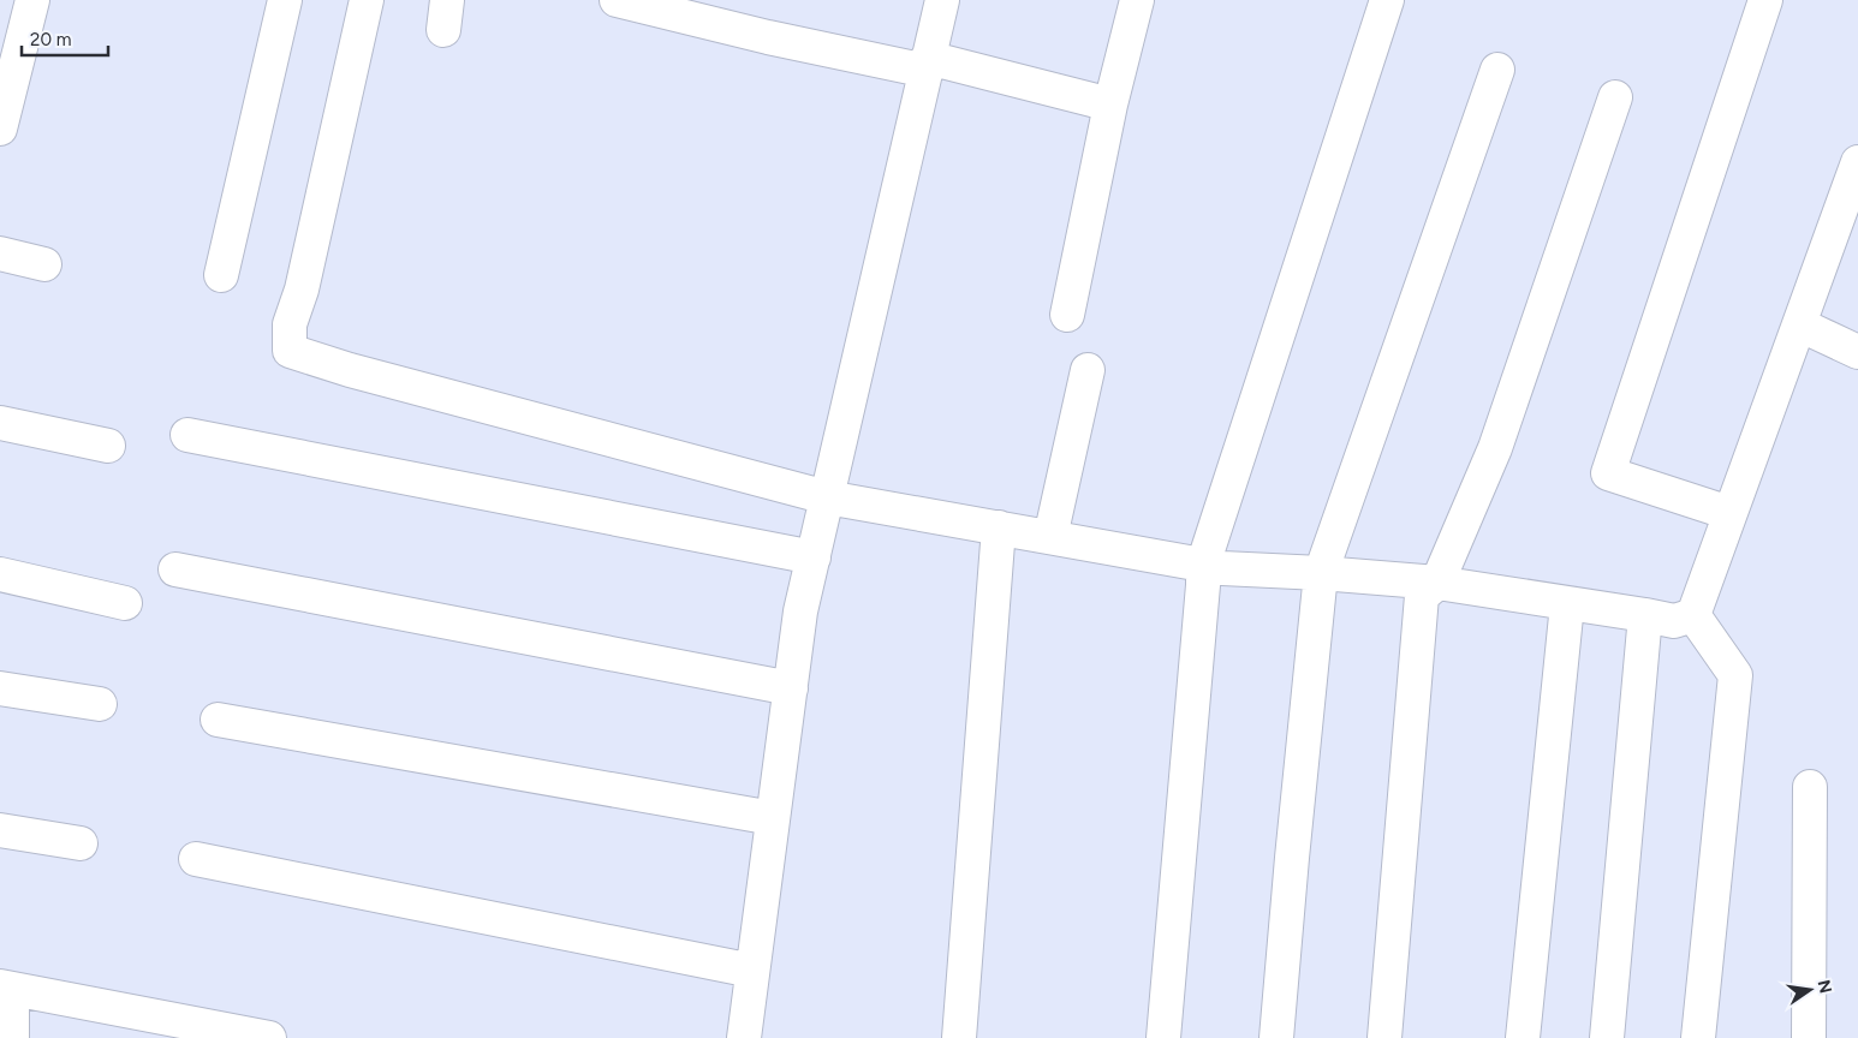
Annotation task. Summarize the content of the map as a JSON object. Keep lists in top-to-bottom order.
{
  "scale_bar": "20 m",
  "north": "right"
}
